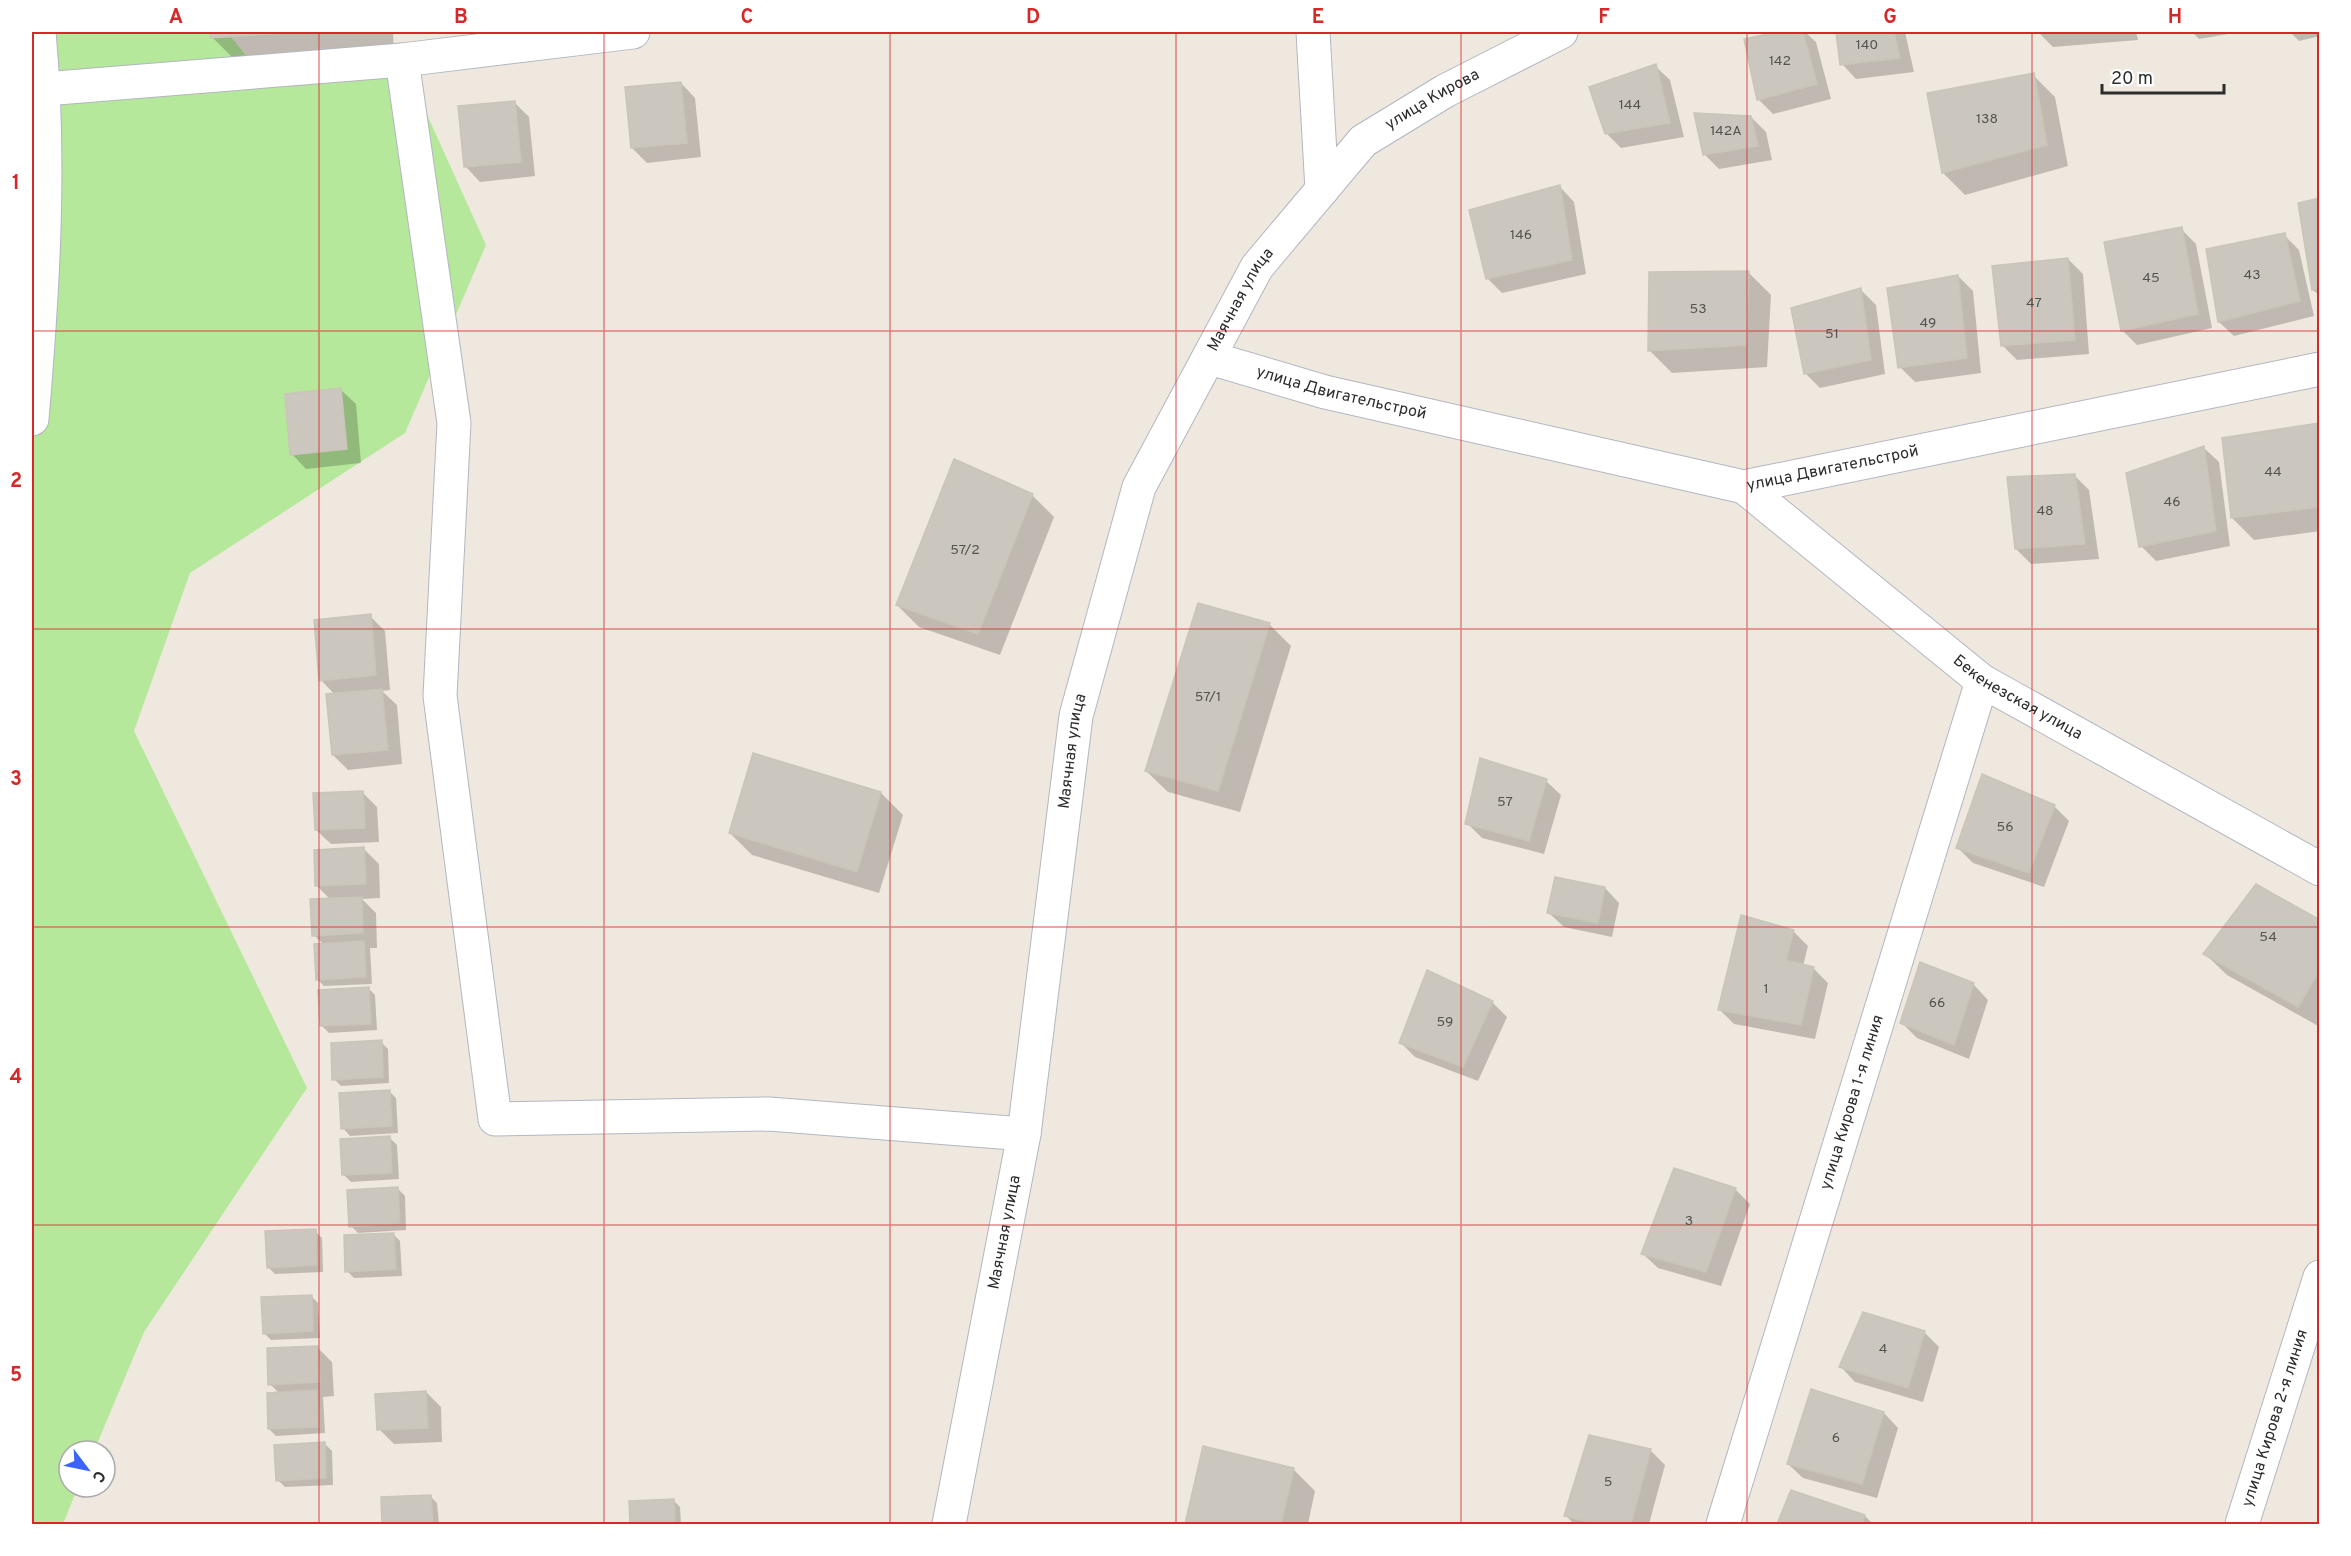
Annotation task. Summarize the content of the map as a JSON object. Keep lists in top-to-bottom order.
{
  "streets": {
    "street": [
      "улица Кирова",
      "Маячная улица",
      "улица Двигательстрой",
      "Бекенезская улица",
      "улица Кирова 1-я линия",
      "улица Кирова 2-я линия"
    ]
  },
  "crossings": [
    ["улица Кирова", "Маячная улица"],
    ["Маячная улица", "улица Двигательстрой"],
    ["улица Двигательстрой", "Бекенезская улица"],
    ["Бекенезская улица", "улица Кирова 1-я линия"]
  ],
  "house_numbers": [
    "140",
    "142",
    "144",
    "138",
    "142А",
    "146",
    "43",
    "45",
    "47",
    "53",
    "49",
    "51",
    "44",
    "46",
    "48",
    "57/2",
    "57/1",
    "57",
    "56",
    "54",
    "1",
    "66",
    "59",
    "3",
    "4",
    "6",
    "5"
  ],
  "scale_bar": "20 m",
  "north": "bottom right",
  "grid": {
    "columns": [
      "A",
      "B",
      "C",
      "D",
      "E",
      "F",
      "G",
      "H"
    ],
    "rows": [
      "1",
      "2",
      "3",
      "4",
      "5"
    ]
  }
}
